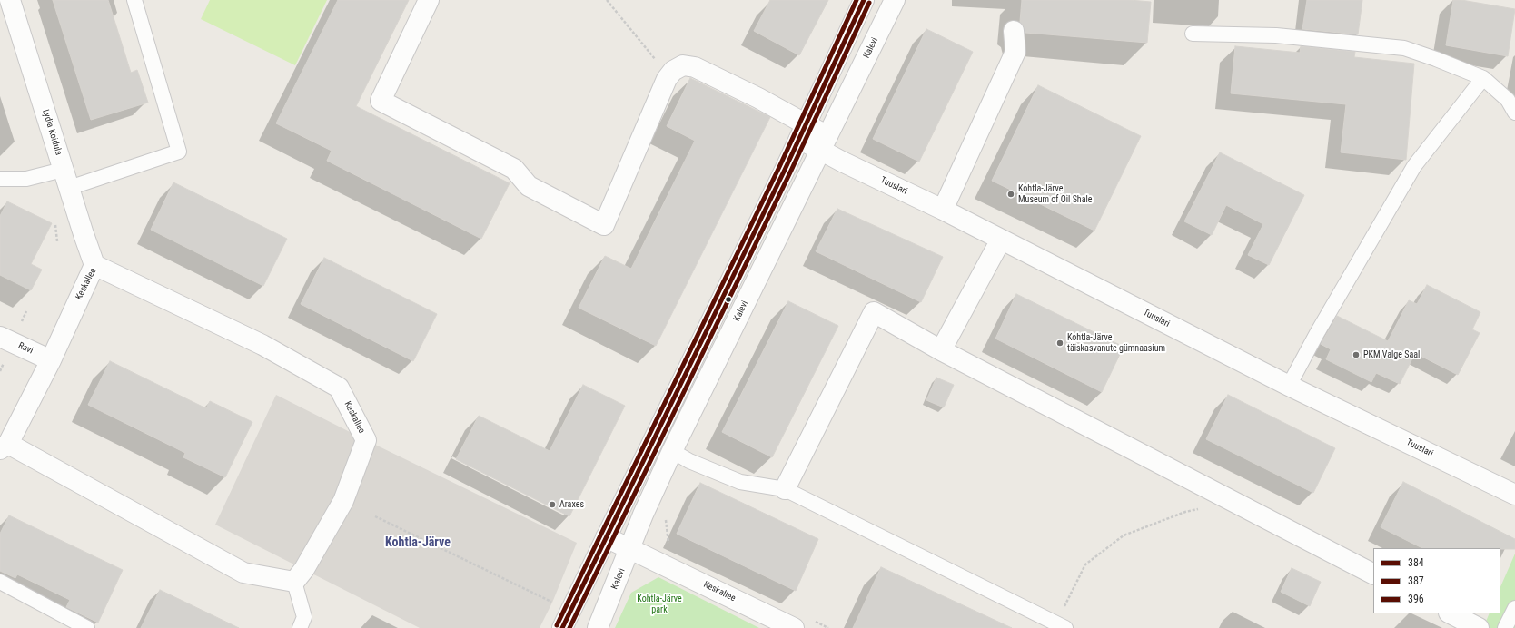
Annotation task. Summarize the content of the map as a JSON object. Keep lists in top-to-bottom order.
{
  "streets": {
    "street": [
      "Kalevi",
      "Lydia Koidula",
      "Tuuslari",
      "Keskallee",
      "Ravi"
    ]
  },
  "crossings": [
    ["Kalevi", "Tuuslari"],
    ["Kalevi", "Keskallee"],
    ["Lydia Koidula", "Keskallee"],
    ["Keskallee", "Ravi"]
  ],
  "districts": ["Kohtla-Järve"],
  "parks": ["Kohtla-Järve park"],
  "places": [
    "Kohtla-Järve Museum of Oil Shale",
    "Kohtla-Järve täiskasvanute gümnaasium",
    "PKM Valge Saal",
    "Araxes"
  ],
  "lines": ["transit line 384", "transit line 396", "transit line 387"],
  "legend": ["384", "387", "396"]
}
